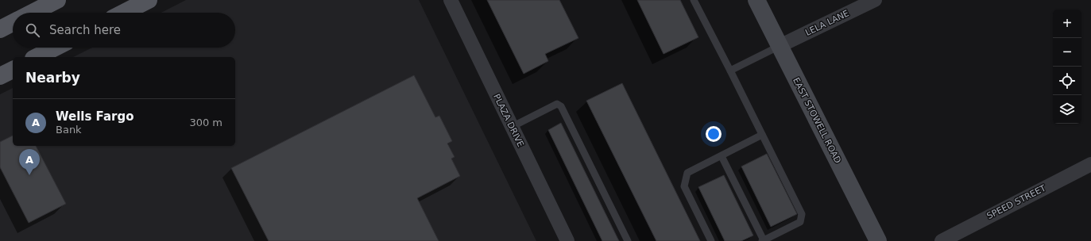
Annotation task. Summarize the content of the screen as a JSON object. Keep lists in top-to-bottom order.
{
  "streets": {
    "main road": ["EAST STOWELL ROAD"],
    "street": ["LELA LANE", "PLAZA DRIVE", "SPEED STREET"]
  },
  "crossings": [
    ["LELA LANE", "EAST STOWELL ROAD"]
  ],
  "page": {
    "map_buttons": ["+", "−"],
    "search": "Search here",
    "heading": "Nearby",
    "list": [
      {
        "mark": "A",
        "name": "Wells Fargo",
        "note": "Bank",
        "value": "300 m"
      }
    ],
    "pins": "A"
  }
}
